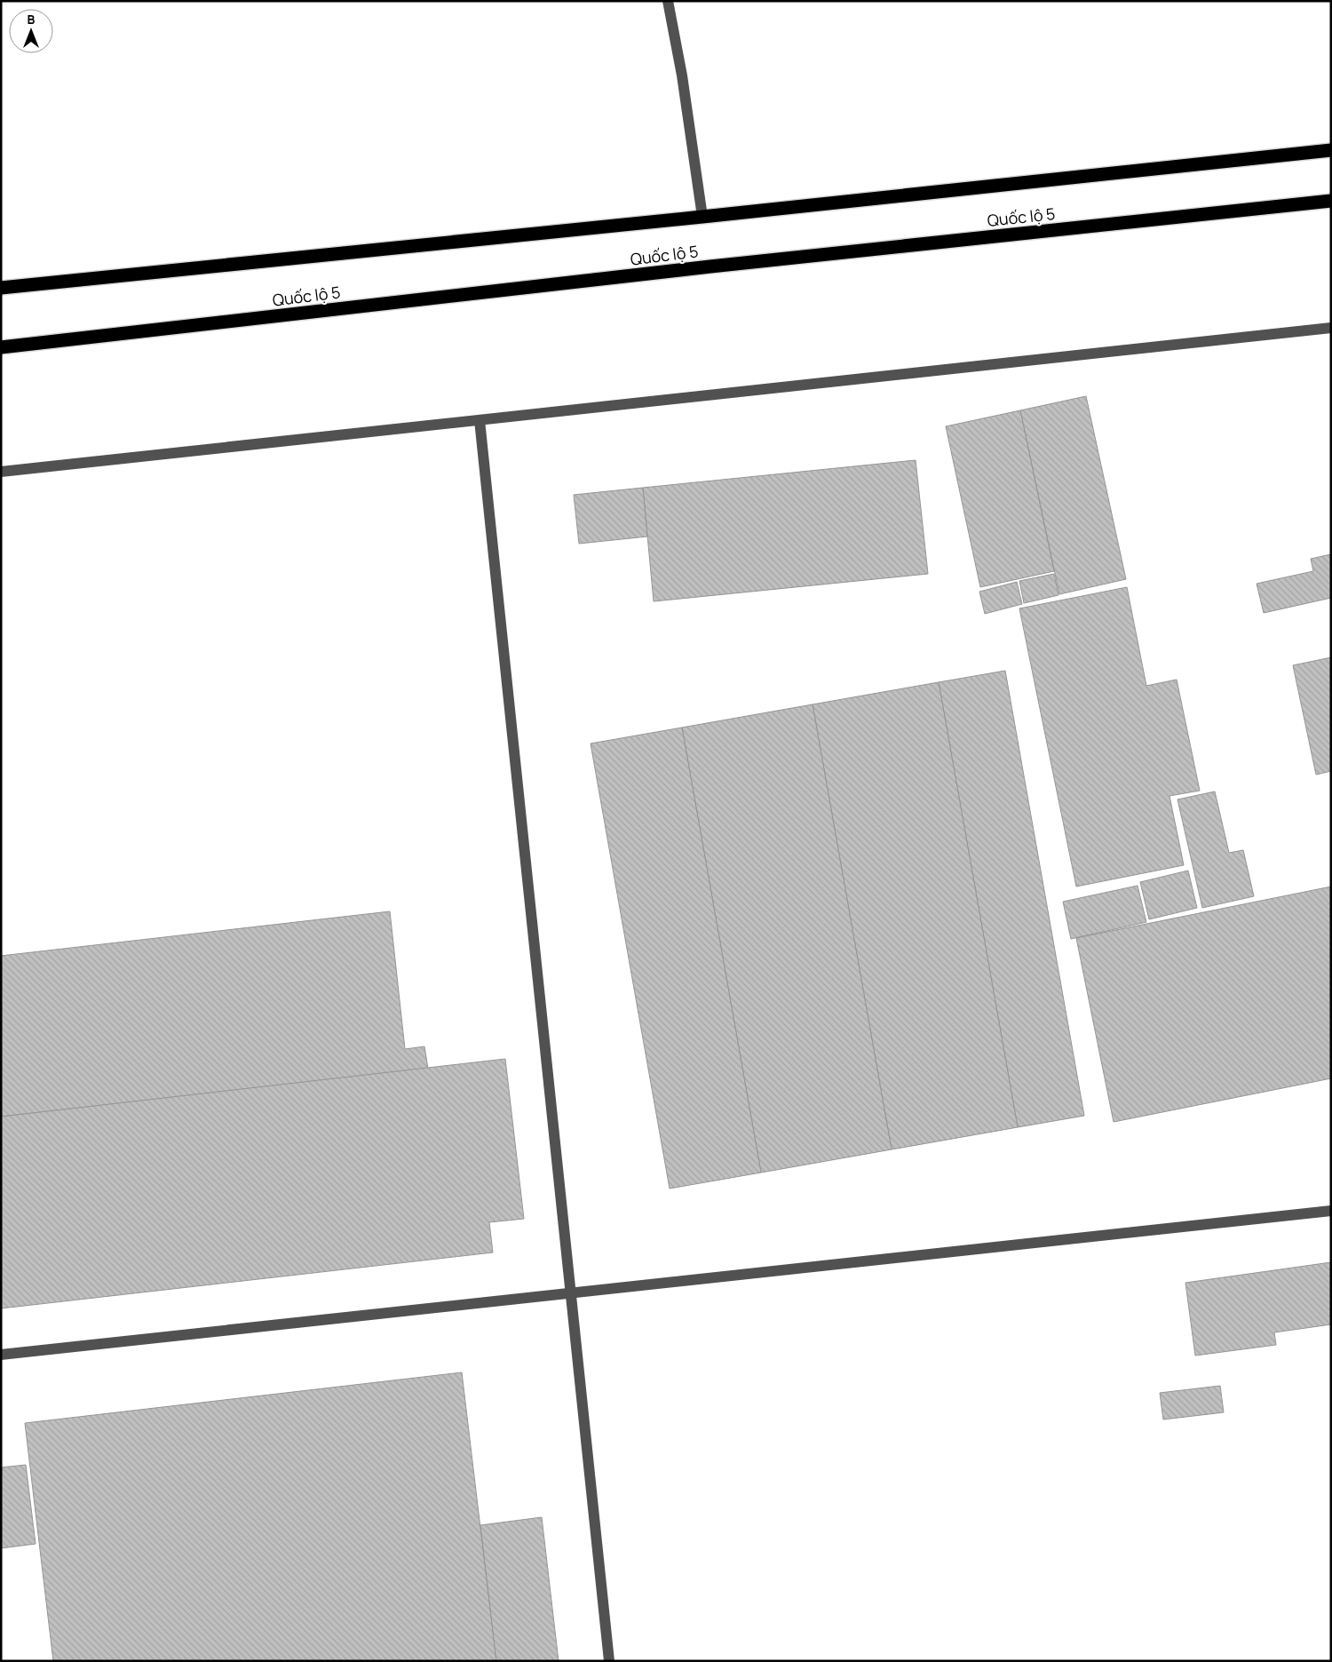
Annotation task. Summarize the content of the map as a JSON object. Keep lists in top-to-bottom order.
{
  "streets": {
    "highway": ["Quốc lộ 5"]
  },
  "north": "top"
}
